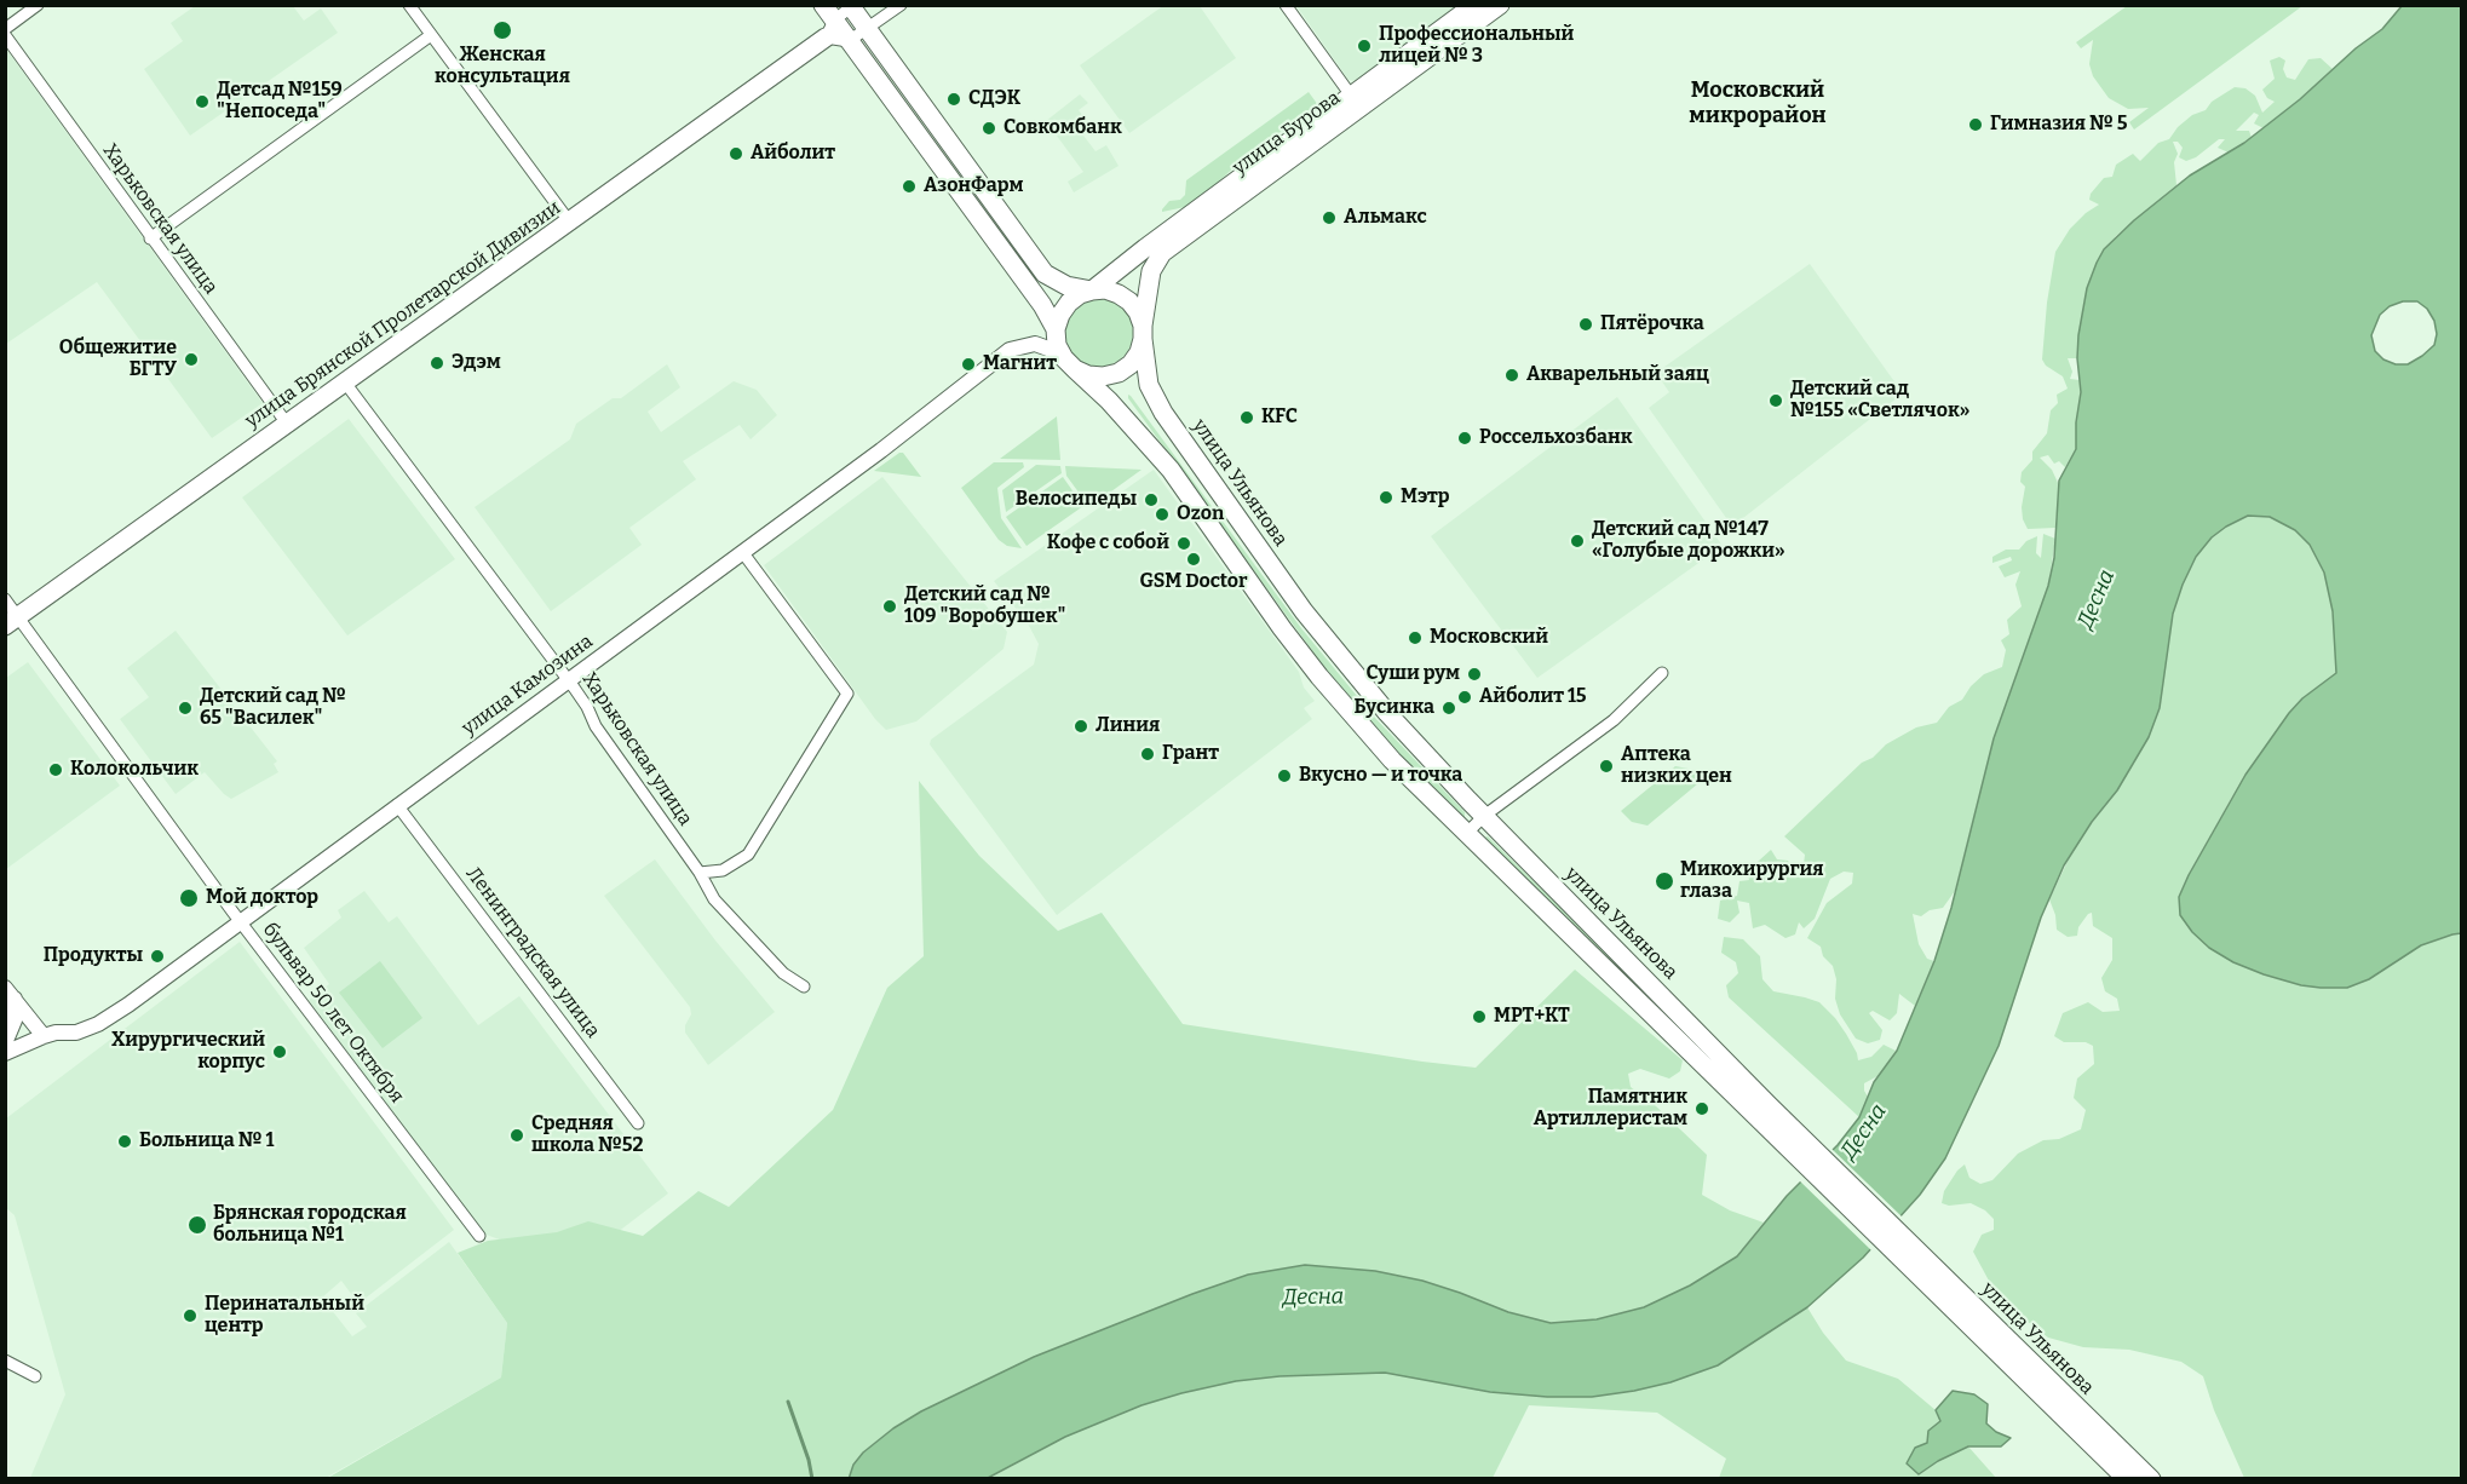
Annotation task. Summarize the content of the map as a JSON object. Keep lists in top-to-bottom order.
{
  "streets": {
    "main road": ["улица Бурова", "улица Брянской Пролетарской Дивизии", "улица Ульянова"],
    "street": [
      "Харьковская улица",
      "улица Камозина",
      "Ленинградская улица",
      "бульвар 50 лет Октября"
    ]
  },
  "crossings": [
    ["улица Бурова", "улица Ульянова"],
    ["улица Бурова", "улица Камозина"],
    ["Харьковская улица", "улица Брянской Пролетарской Дивизии"],
    ["Харьковская улица", "улица Камозина"],
    ["улица Брянской Пролетарской Дивизии", "бульвар 50 лет Октября"],
    ["улица Ульянова", "улица Камозина"],
    ["улица Камозина", "Ленинградская улица"],
    ["улица Камозина", "бульвар 50 лет Октября"]
  ],
  "districts": ["Московский микрорайон"],
  "water": ["Десна"],
  "places": [
    "Женская консультация",
    "Профессиональный лицей № 3",
    "СДЭК",
    "Детсад №159 \"Непоседа\"",
    "Гимназия № 5",
    "Совкомбанк",
    "Айболит",
    "АзонФарм",
    "Альмакс",
    "Пятёрочка",
    "Общежитие БГТУ",
    "Эдэм",
    "Магнит",
    "Акварельный заяц",
    "Детский сад №155 «Светлячок»",
    "KFC",
    "Россельхозбанк",
    "Мэтр",
    "Велосипеды",
    "Ozon",
    "Детский сад №147 «Голубые дорожки»",
    "Кофе с собой",
    "GSM Doctor",
    "Детский сад № 109 \"Воробушек\"",
    "Московский",
    "Суши рум",
    "Айболит 15",
    "Детский сад № 65 \"Василек\"",
    "Бусинка",
    "Линия",
    "Грант",
    "Аптека низких цен",
    "Колокольчик",
    "Вкусно — и точка",
    "Микохирургия глаза",
    "Мой доктор",
    "Продукты",
    "МРТ+КТ",
    "Хирургический корпус",
    "Памятник Артиллеристам",
    "Средняя школа №52",
    "Больница № 1",
    "Брянская городская больница №1",
    "Перинатальный центр"
  ]
}
